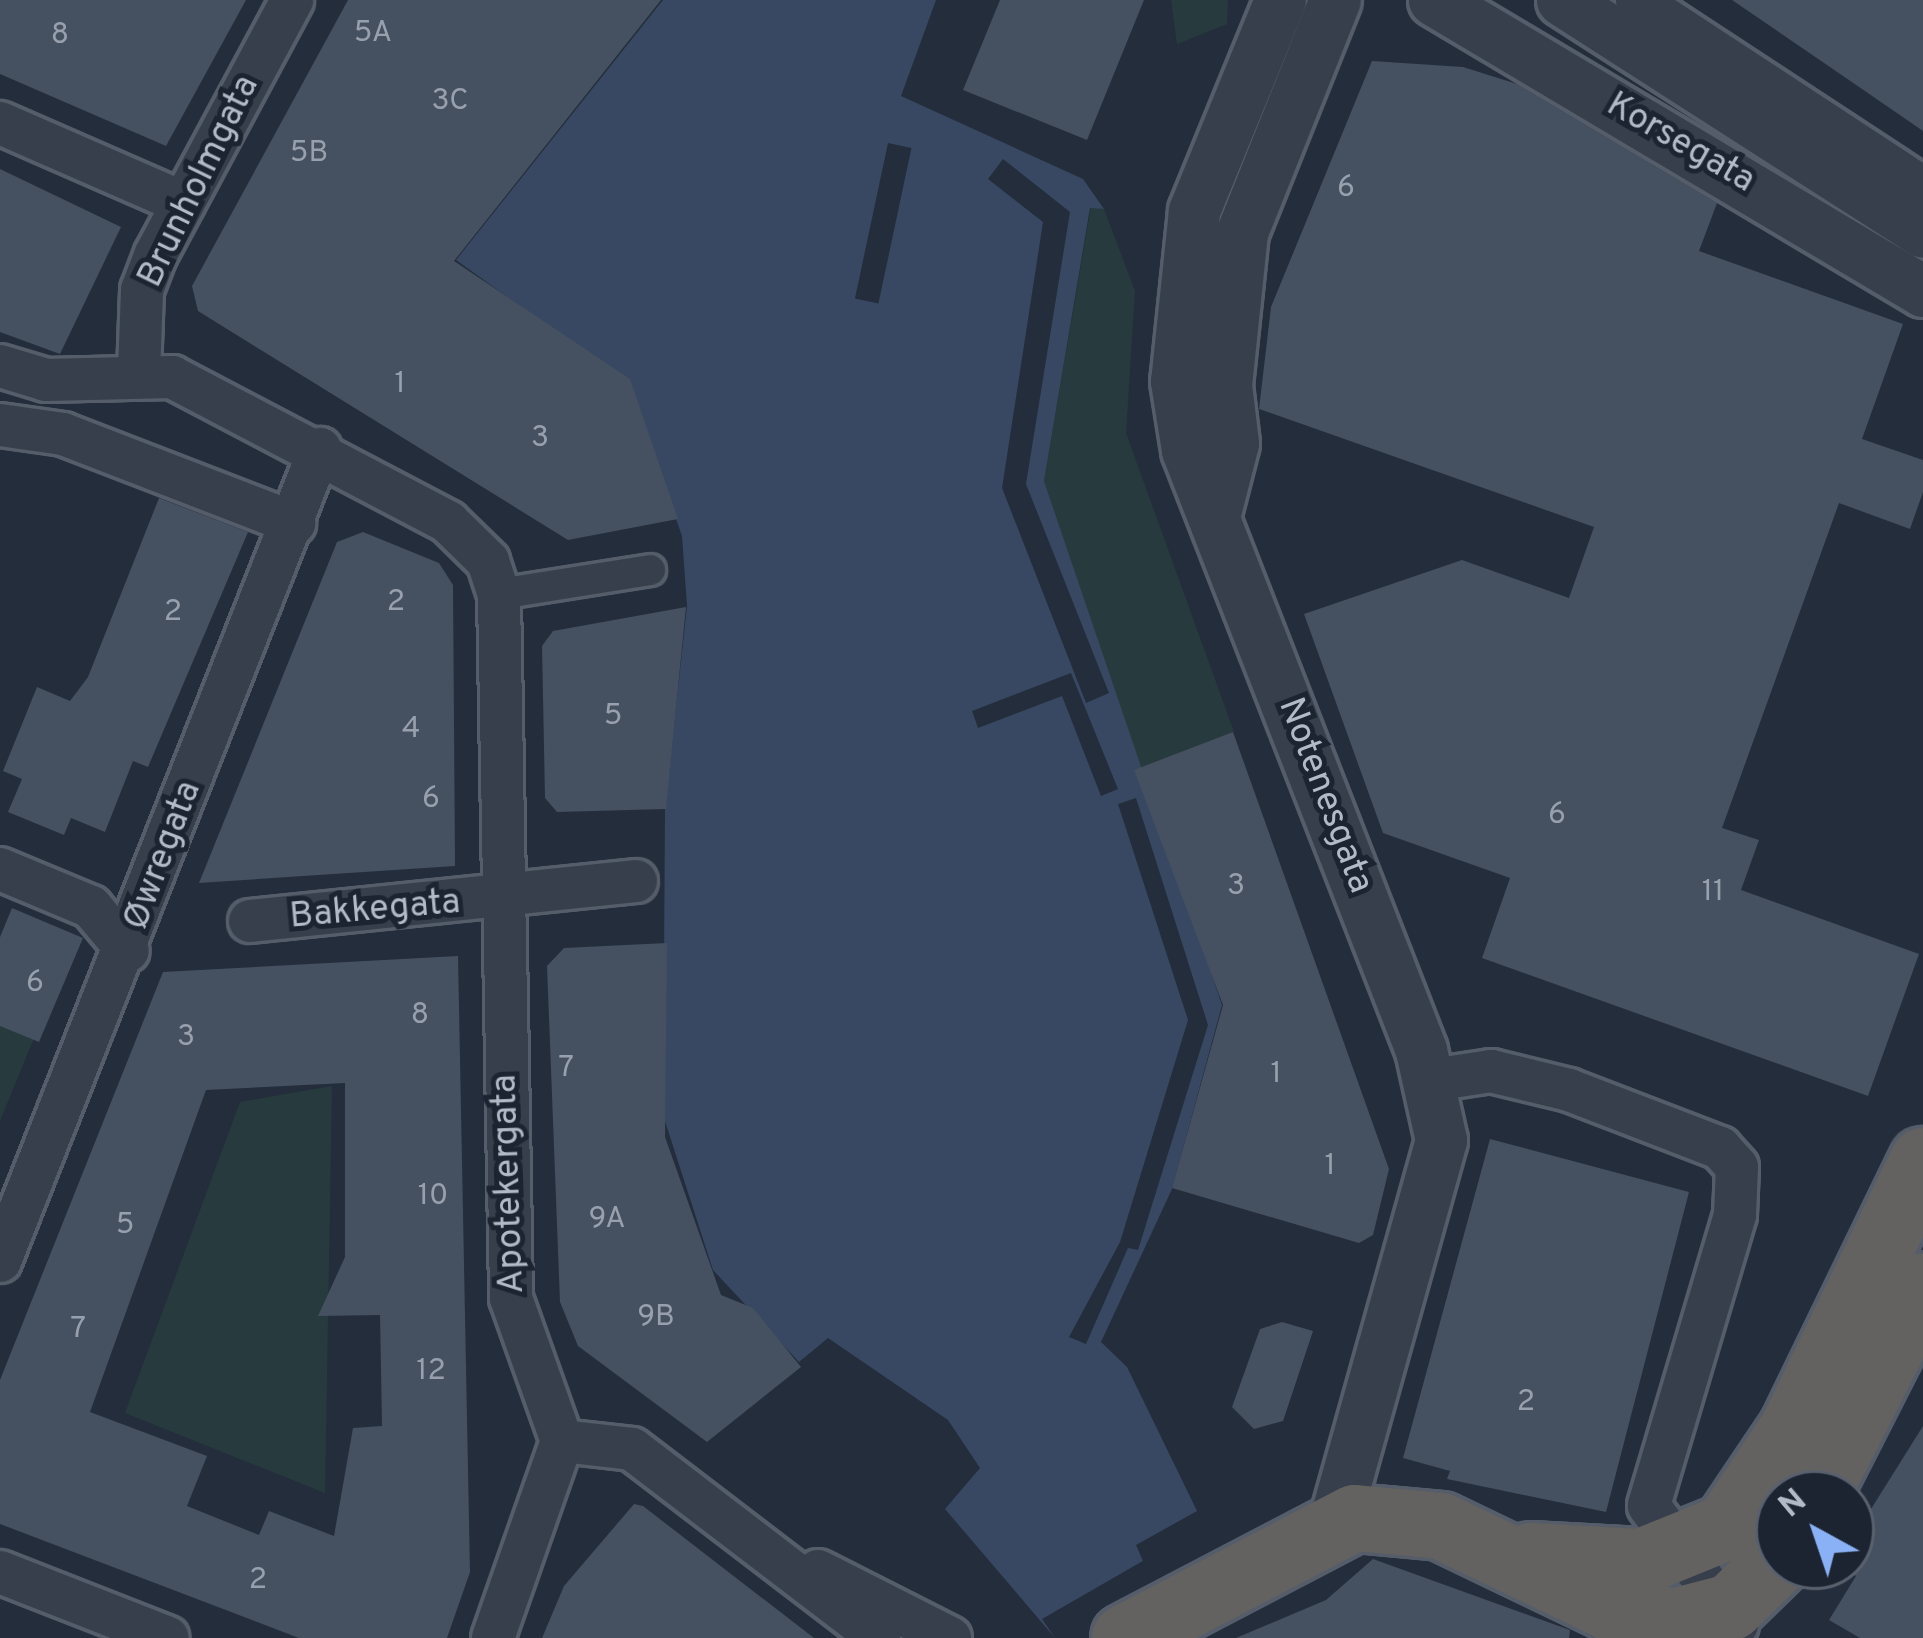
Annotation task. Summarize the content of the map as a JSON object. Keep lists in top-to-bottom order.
{
  "streets": {
    "street": [
      "Korsegata",
      "Brunholmgata",
      "Notenesgata",
      "Øwregata",
      "Bakkegata",
      "Apotekergata"
    ]
  },
  "crossings": [
    ["Brunholmgata", "Apotekergata"],
    ["Øwregata", "Apotekergata"],
    ["Bakkegata", "Apotekergata"]
  ],
  "house_numbers": [
    "5A",
    "8",
    "3C",
    "5B",
    "6",
    "1",
    "3",
    "2",
    "2",
    "5",
    "4",
    "6",
    "6",
    "3",
    "11",
    "6",
    "8",
    "3",
    "7",
    "1",
    "1",
    "10",
    "9A",
    "5",
    "9B",
    "7",
    "12",
    "2",
    "2"
  ],
  "north": "top left"
}
